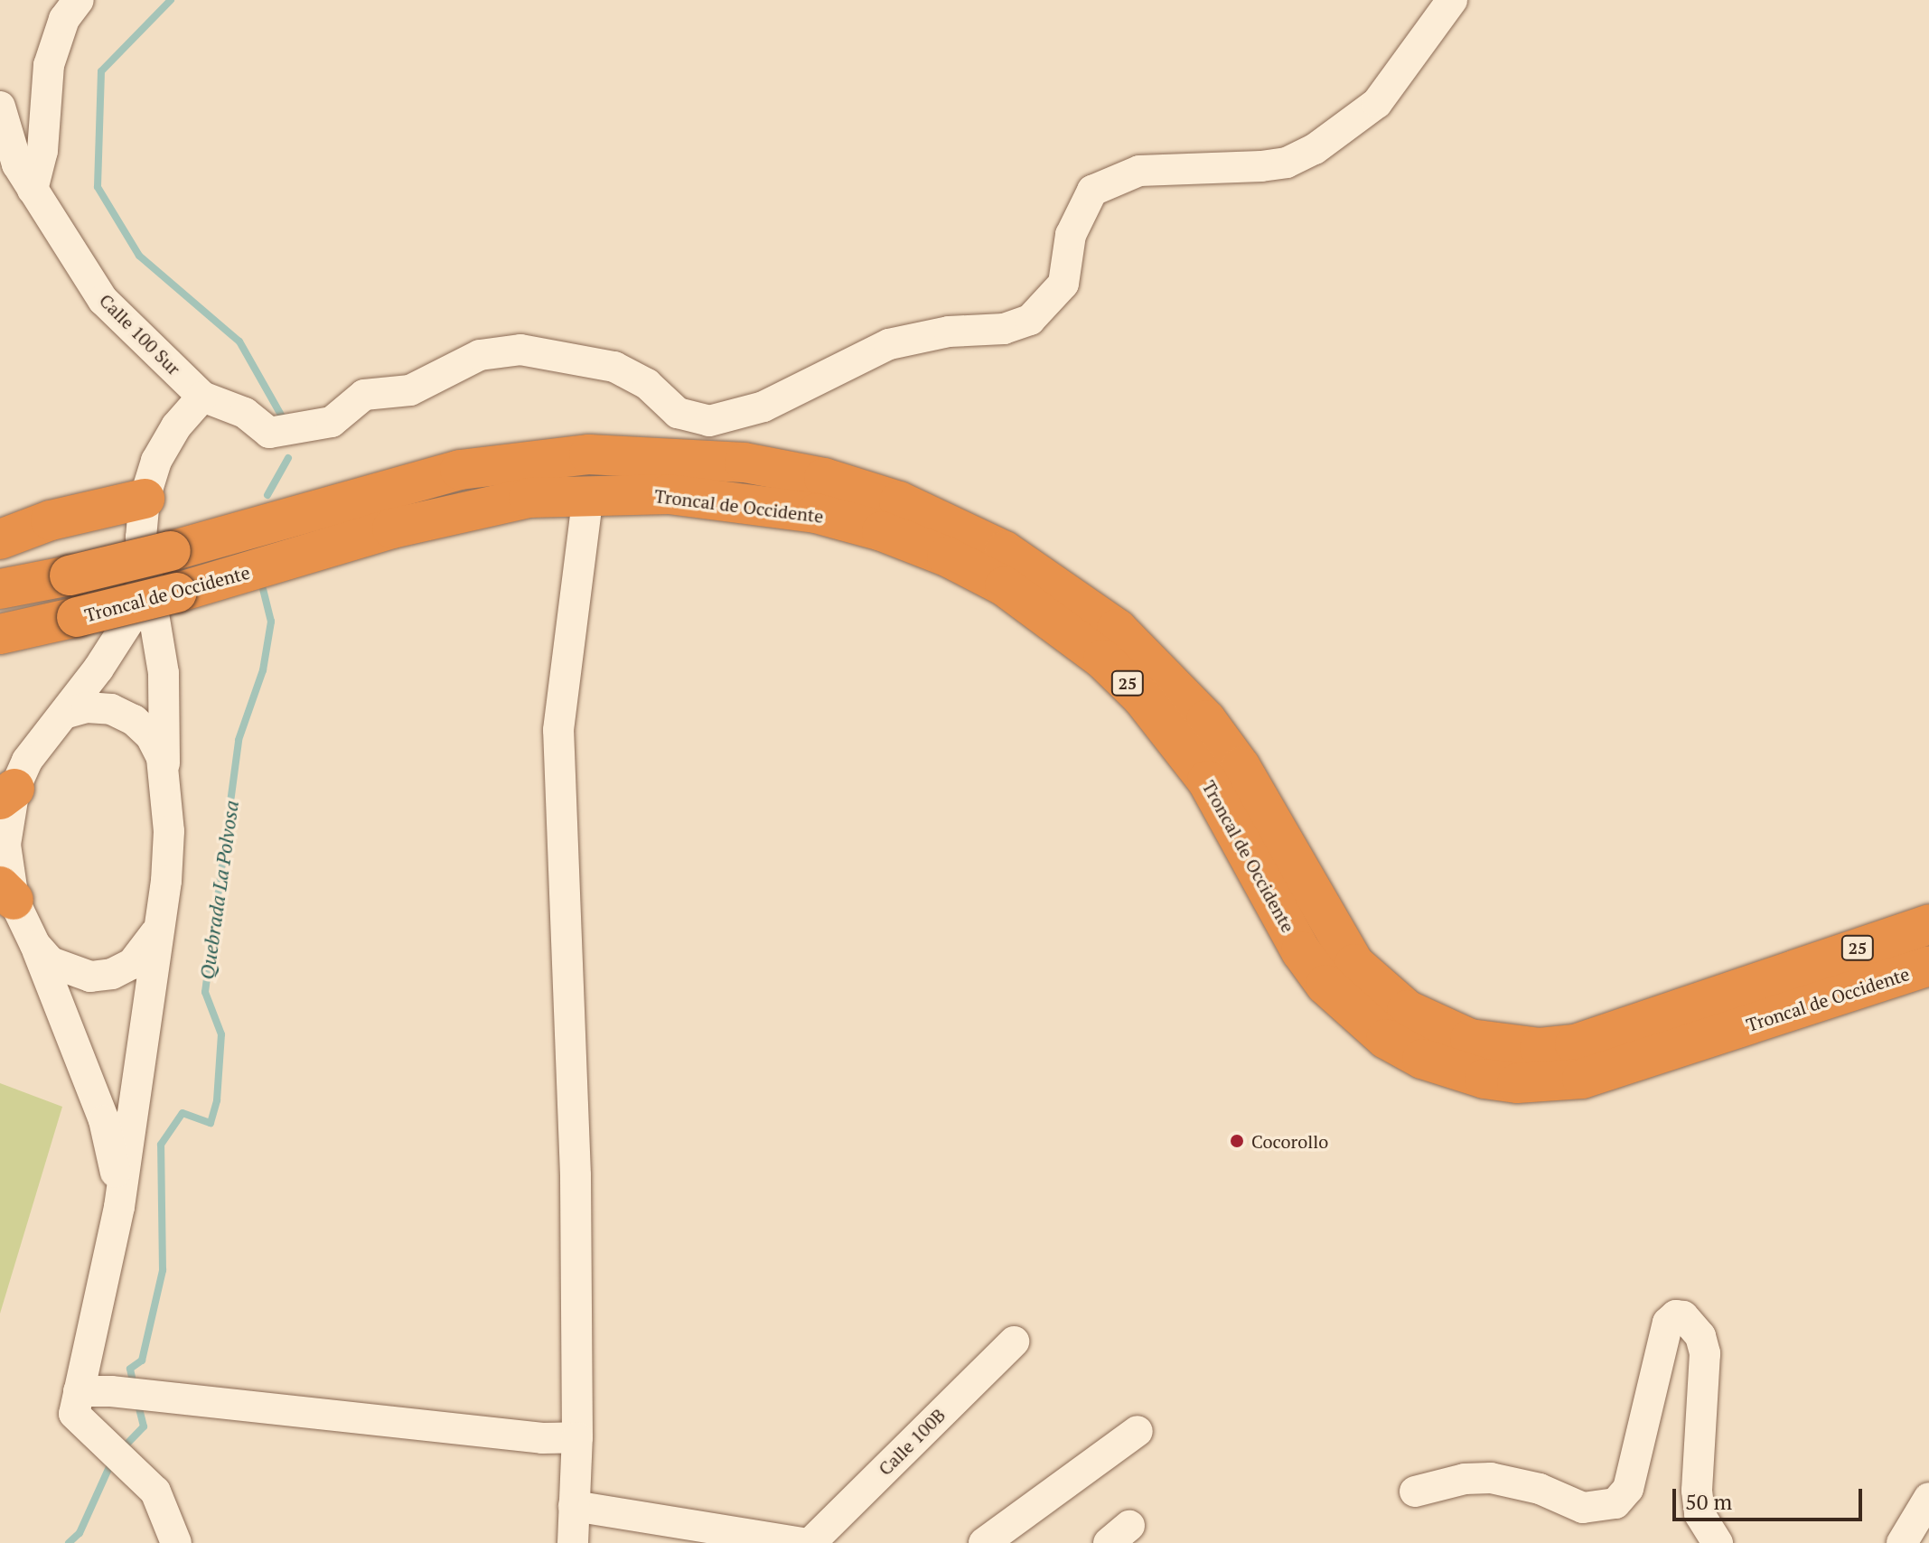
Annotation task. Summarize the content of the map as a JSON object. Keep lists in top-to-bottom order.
{
  "streets": {
    "highway": ["Troncal de Occidente", "25"],
    "street": ["Calle 100 Sur", "Calle 100B"]
  },
  "water": ["Quebrada La Polvosa"],
  "places": ["Cocorollo"],
  "scale_bar": "50 m"
}
